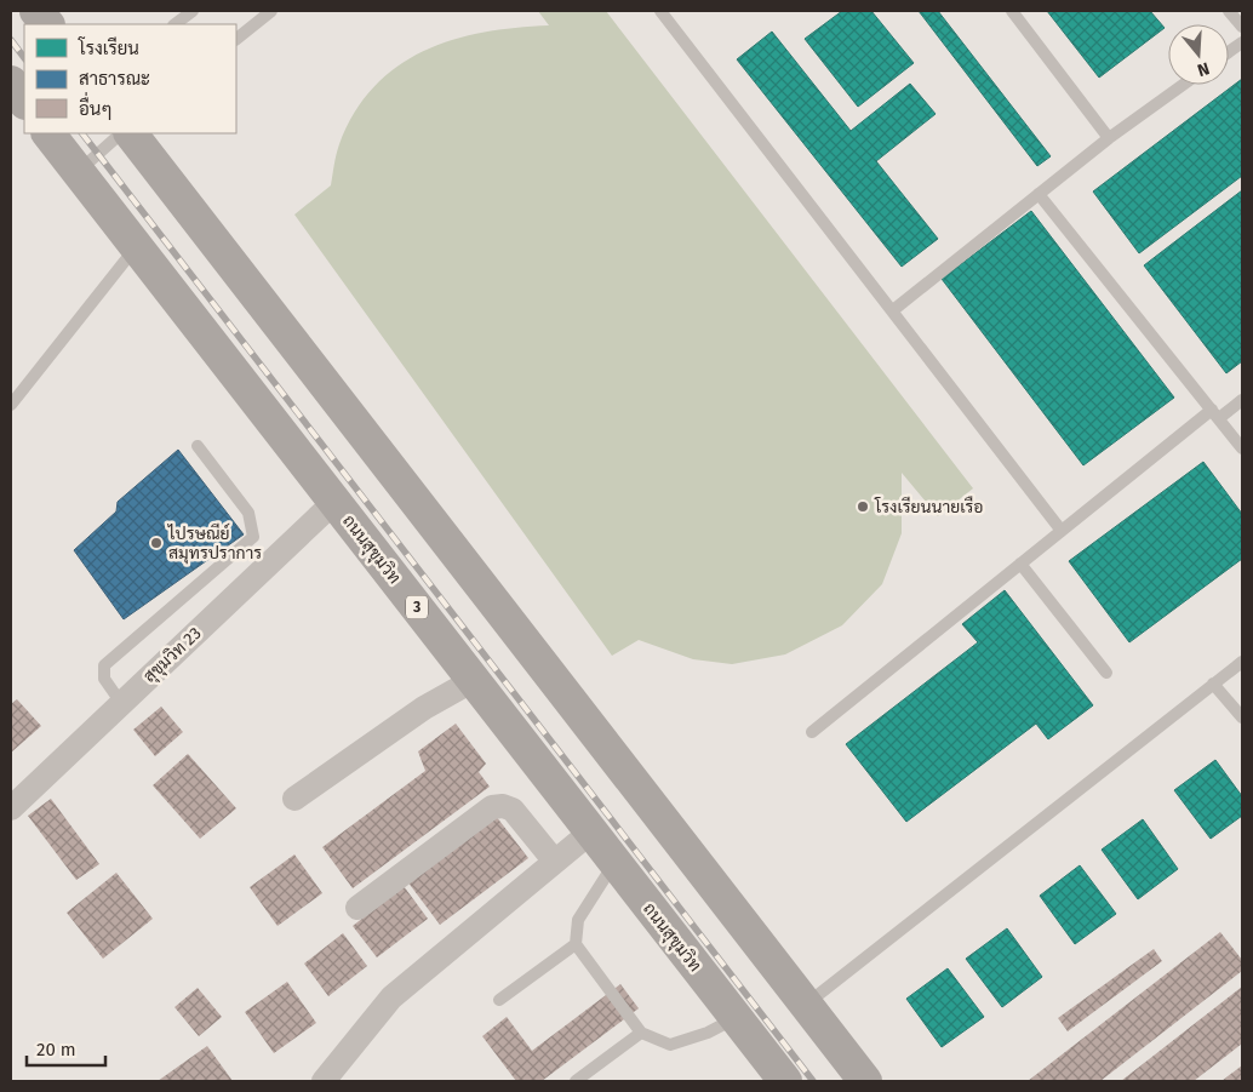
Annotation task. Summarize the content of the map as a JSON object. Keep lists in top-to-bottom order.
{
  "streets": {
    "highway": ["ถนนสุขุมวิท", "3"],
    "street": ["สุขุมวิท 23"]
  },
  "crossings": [
    ["ถนนสุขุมวิท", "สุขุมวิท 23"]
  ],
  "places": ["โรงเรียนนายเรือ", "ไปรษณีย์ สมุทรปราการ"],
  "legend": ["โรงเรียน", "สาธารณะ", "อื่นๆ"],
  "scale_bar": "20 m",
  "north": "bottom"
}
